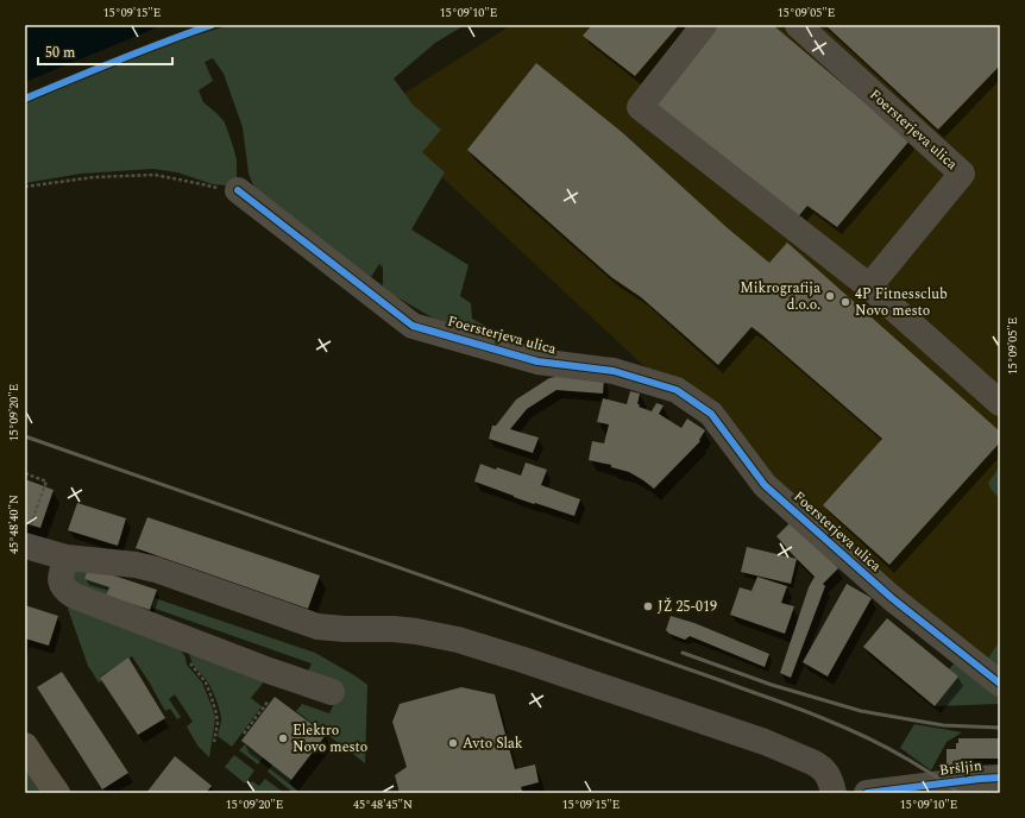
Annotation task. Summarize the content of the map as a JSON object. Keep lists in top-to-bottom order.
{
  "streets": {
    "street": ["Foersterjeva ulica", "Bršljin"]
  },
  "places": [
    "Mikrografija d.o.o.",
    "4P Fitnessclub Novo mesto",
    "JŽ 25-019",
    "Elektro Novo mesto",
    "Avto Slak"
  ],
  "scale_bar": "50 m",
  "coordinates": [
    "15°09'15\"E",
    "15°09'10\"E",
    "15°09'05\"E",
    "15°09'20\"E",
    "45°48'40\"N",
    "45°48'45\"N"
  ]
}
